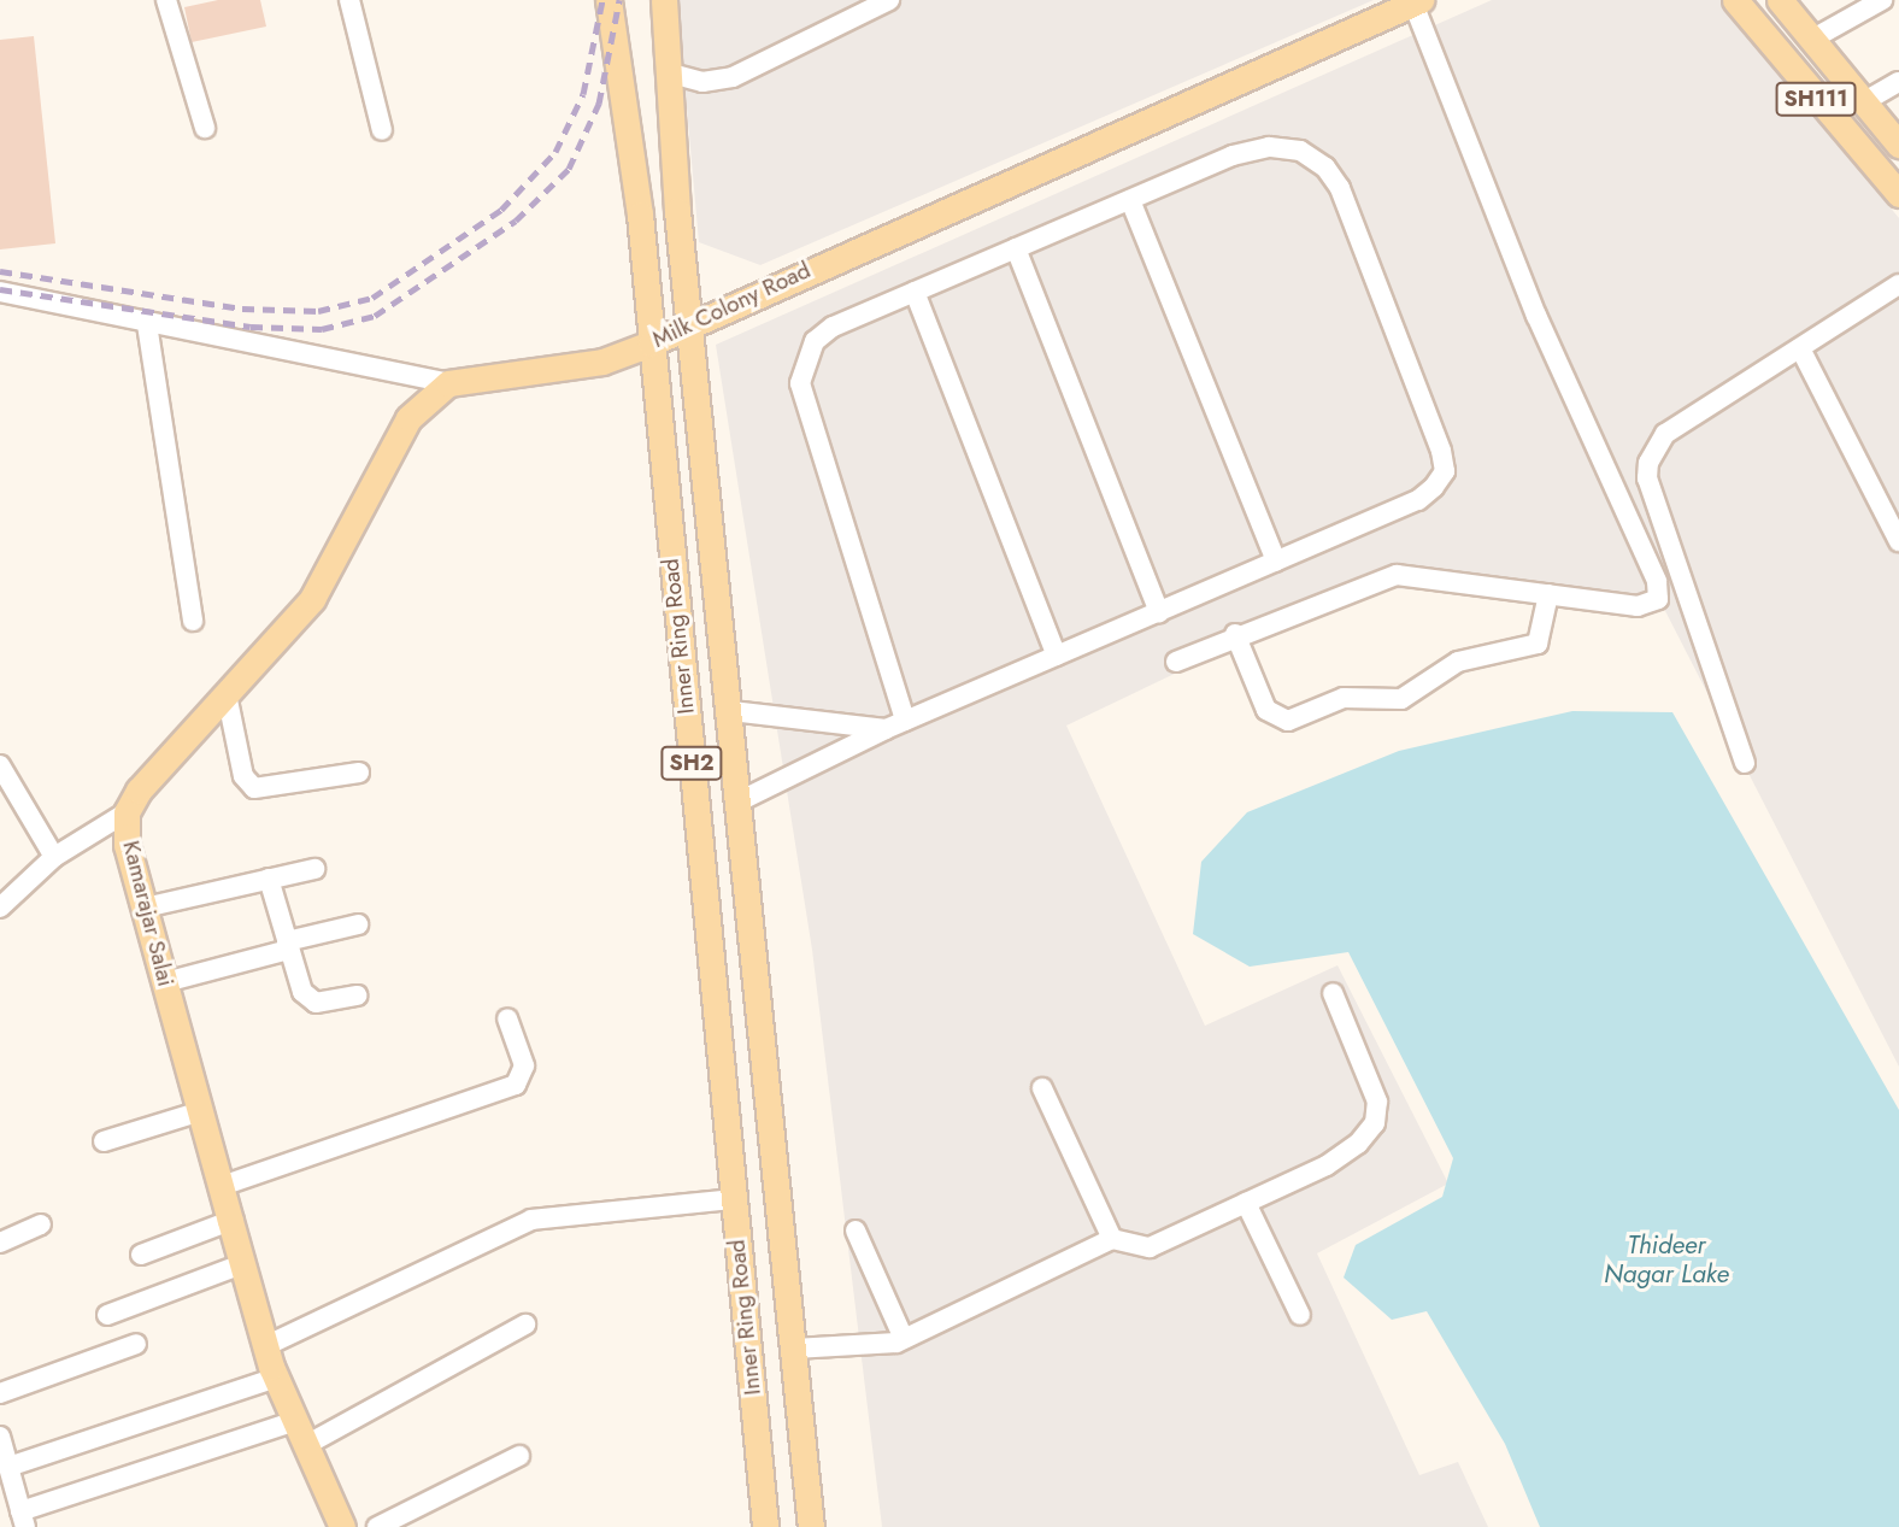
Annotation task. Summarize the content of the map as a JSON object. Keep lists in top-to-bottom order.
{
  "streets": {
    "main road": [
      "SH111",
      "Milk Colony Road",
      "Inner Ring Road",
      "SH2",
      "Kamarajar Salai"
    ]
  },
  "crossings": [
    ["Milk Colony Road", "Inner Ring Road"],
    ["Milk Colony Road", "Kamarajar Salai"]
  ],
  "water": ["Thideer Nagar Lake"]
}
